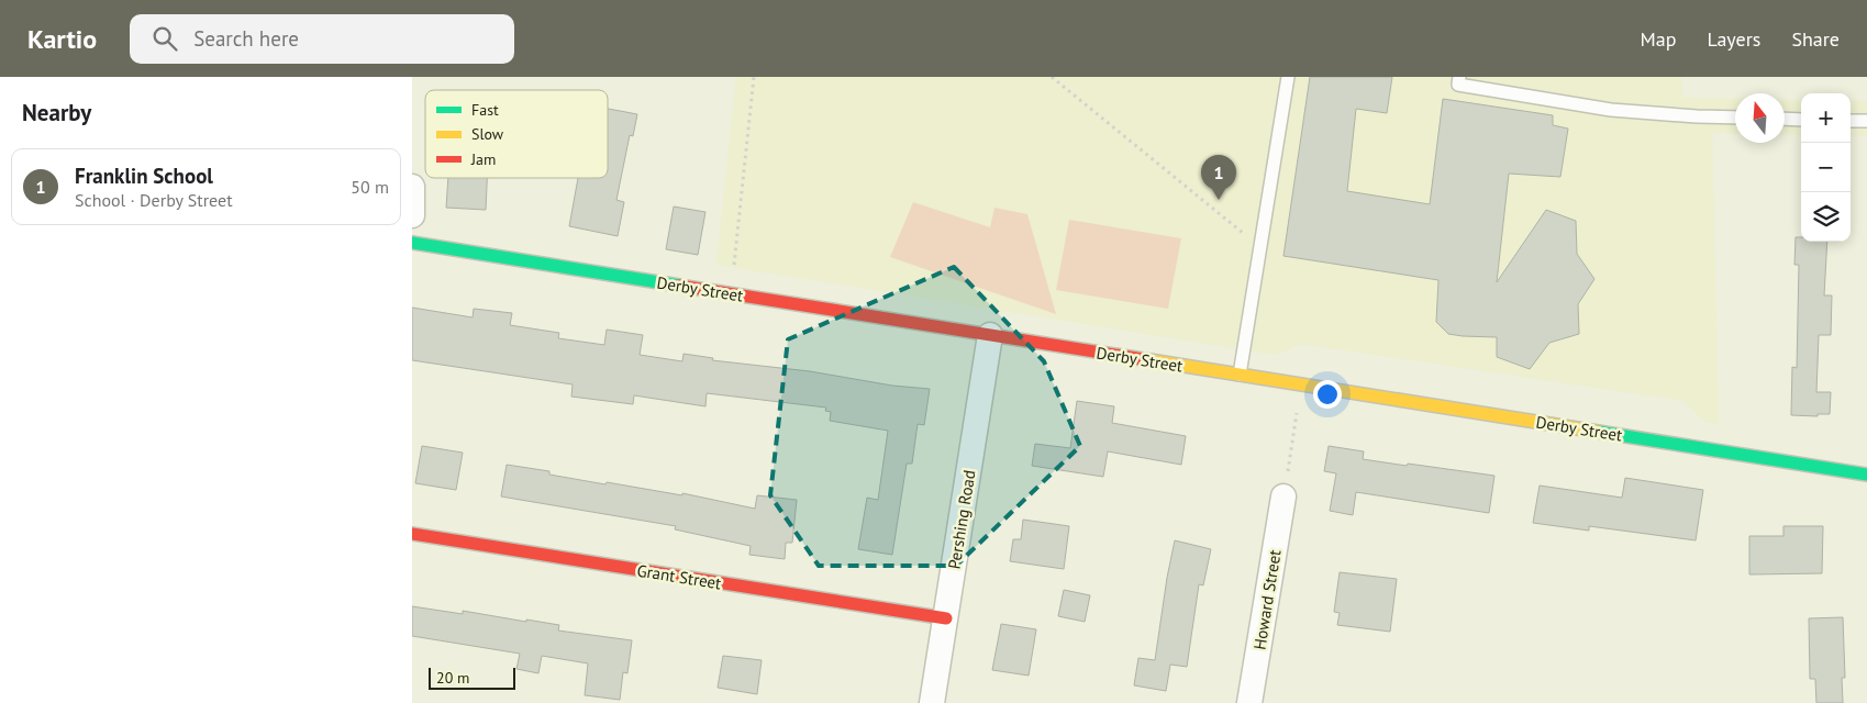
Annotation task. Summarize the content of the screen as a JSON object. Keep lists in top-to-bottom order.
{
  "streets": {
    "street": [
      "Derby Street",
      "Pershing Road",
      "Grant Street",
      "Howard Street"
    ]
  },
  "crossings": [
    ["Derby Street", "Pershing Road"],
    ["Pershing Road", "Grant Street"]
  ],
  "legend": ["Fast", "Slow", "Jam"],
  "scale_bar": "20 m",
  "north": "top",
  "page": {
    "header": "Kartio",
    "search": "Search here",
    "nav": ["Map", "Layers", "Share"],
    "heading": "Nearby",
    "map_buttons": ["+", "−"],
    "list": [
      {
        "mark": "1",
        "name": "Franklin School",
        "note": "School · Derby Street",
        "value": "50 m"
      }
    ],
    "pins": "1",
    "scale": "20 m"
  }
}
